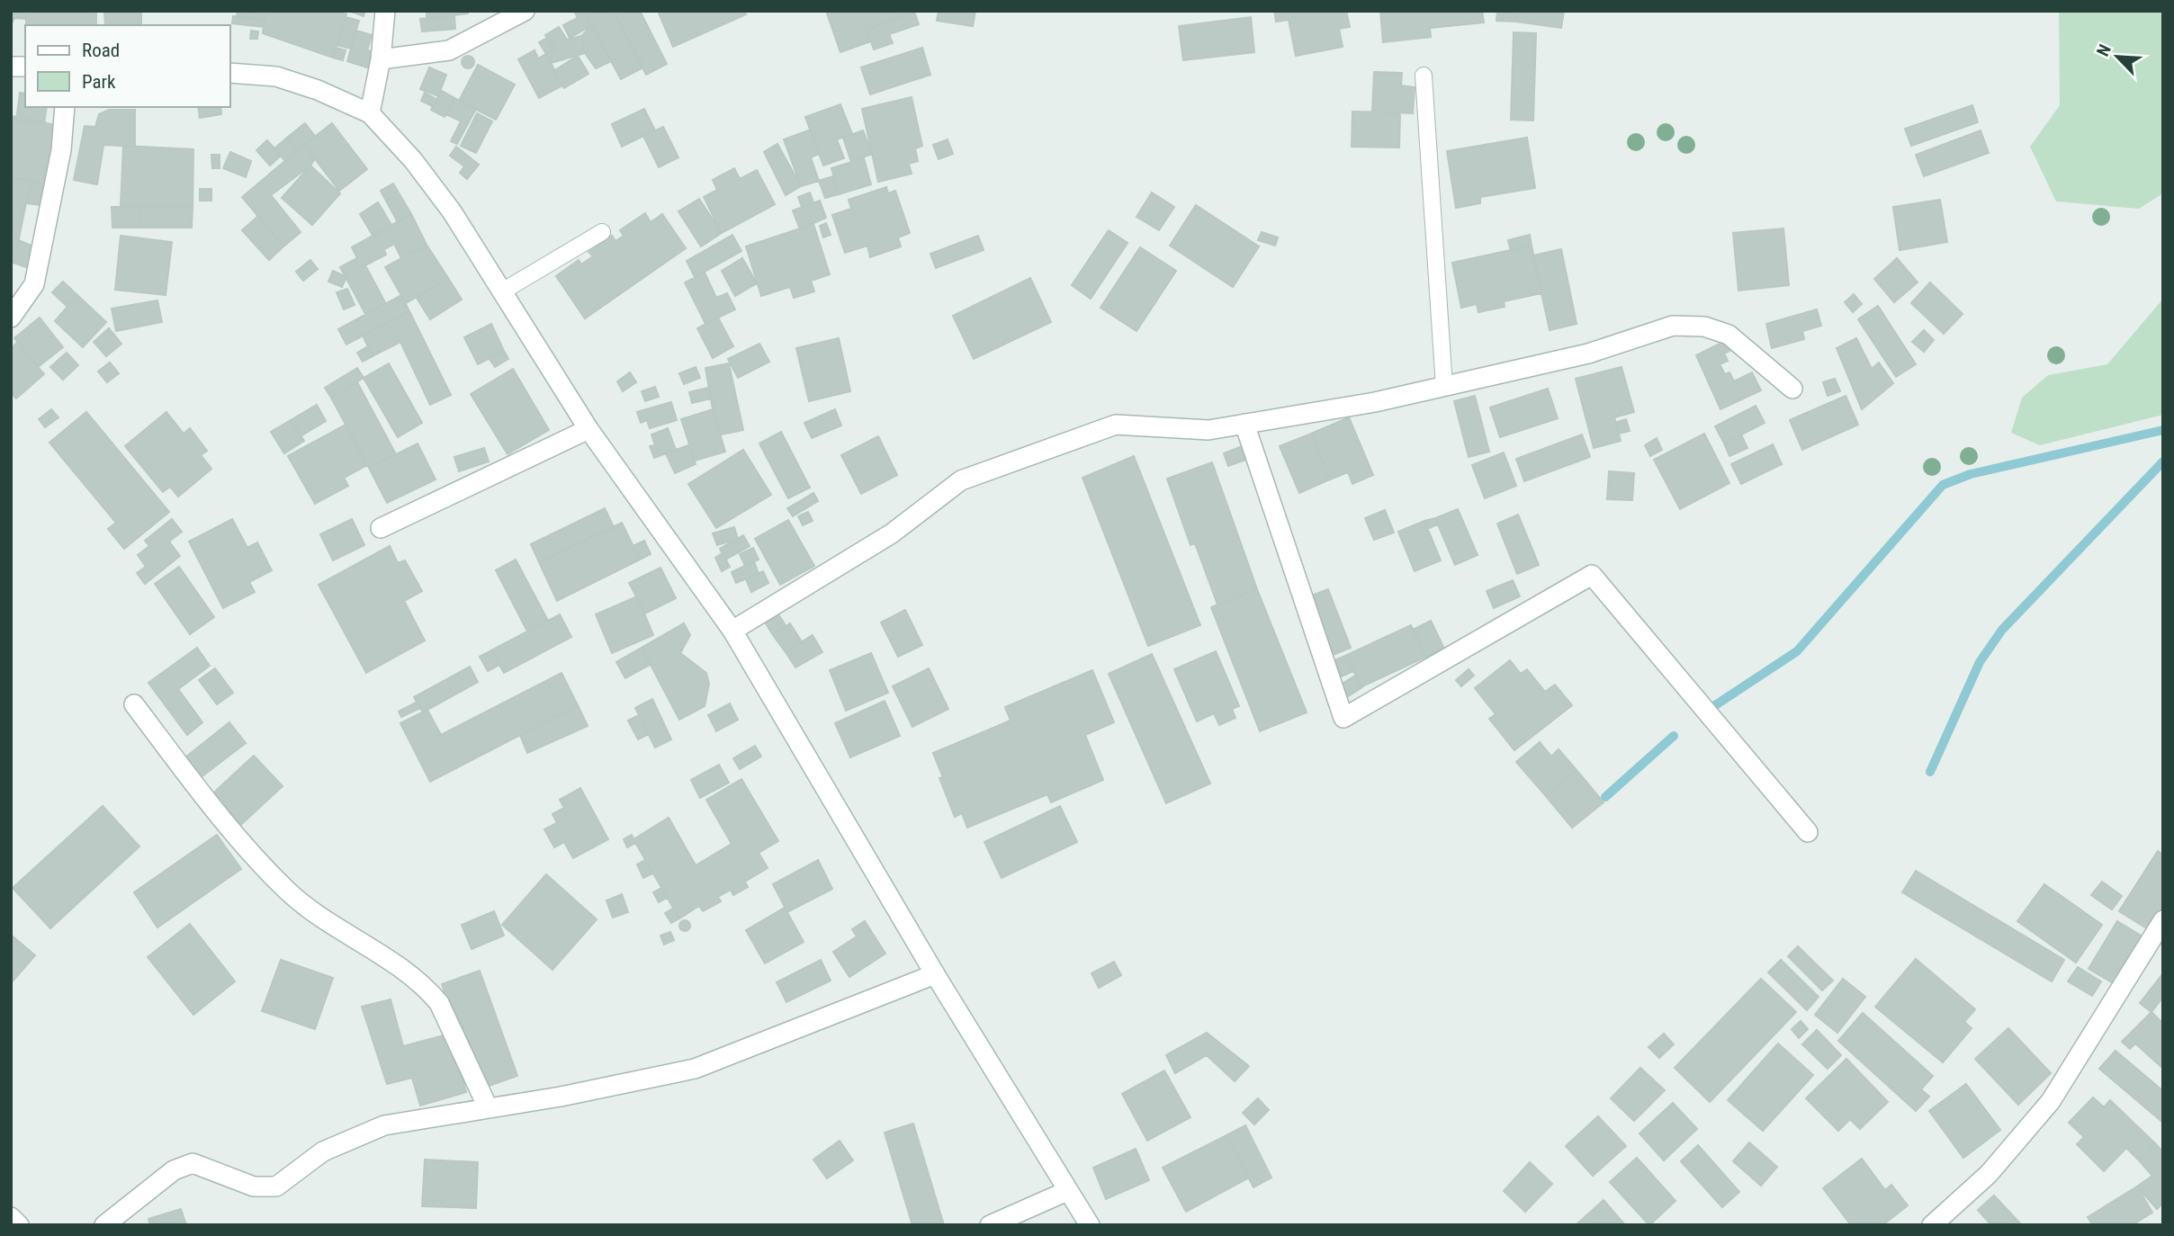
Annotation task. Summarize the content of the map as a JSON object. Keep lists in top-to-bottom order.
{
  "legend": ["Road", "Park"],
  "north": "top left"
}
